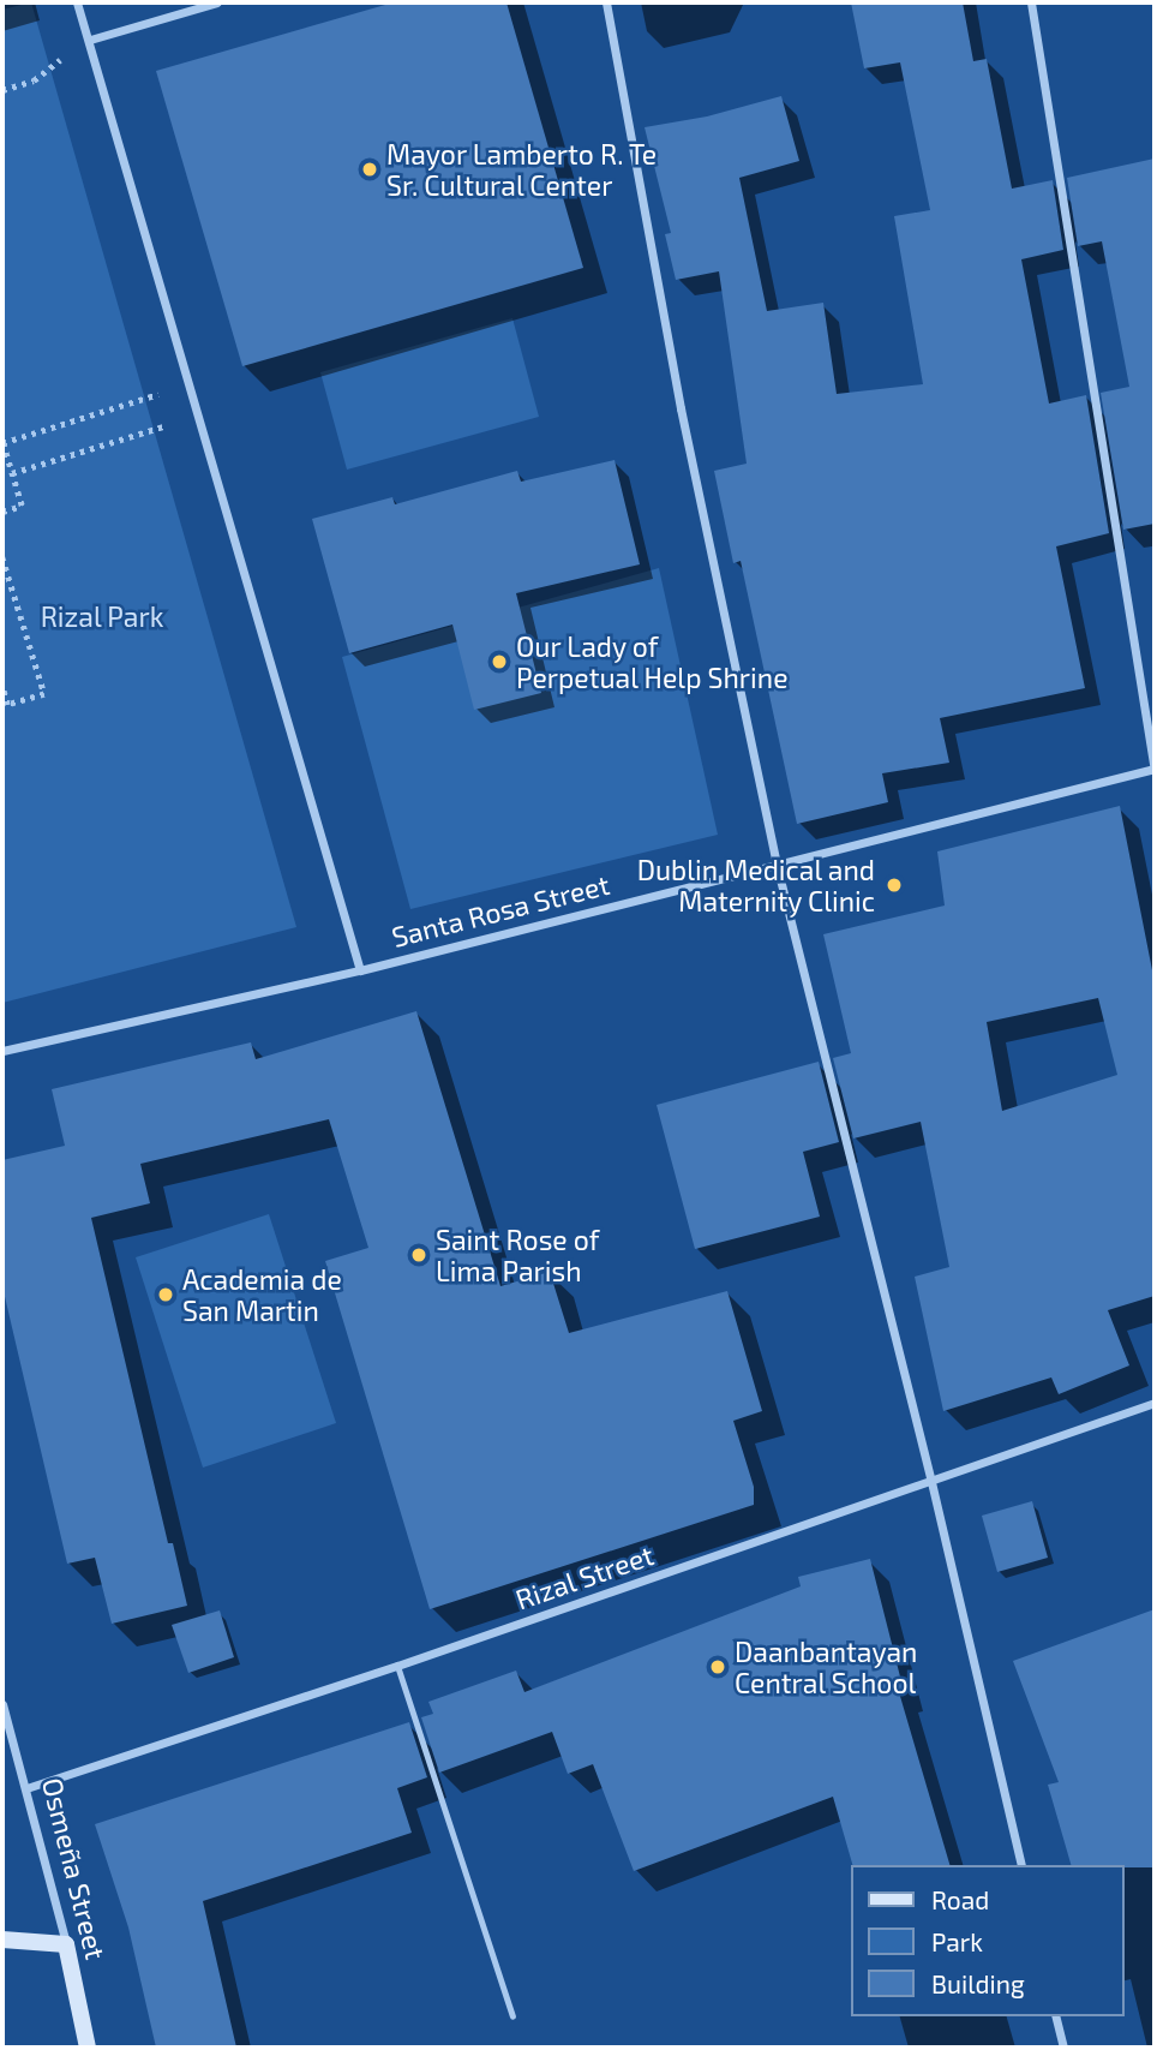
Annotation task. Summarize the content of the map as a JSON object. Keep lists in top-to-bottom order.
{
  "streets": {
    "main road": ["Osmeña Street"],
    "street": ["Santa Rosa Street", "Rizal Street"]
  },
  "crossings": [
    ["Rizal Street", "Osmeña Street"]
  ],
  "parks": ["Rizal Park"],
  "places": [
    "Mayor Lamberto R. Te Sr. Cultural Center",
    "Our Lady of Perpetual Help Shrine",
    "Dublin Medical and Maternity Clinic",
    "Saint Rose of Lima Parish",
    "Academia de San Martin",
    "Daanbantayan Central School"
  ],
  "legend": ["Road", "Park", "Building"]
}
